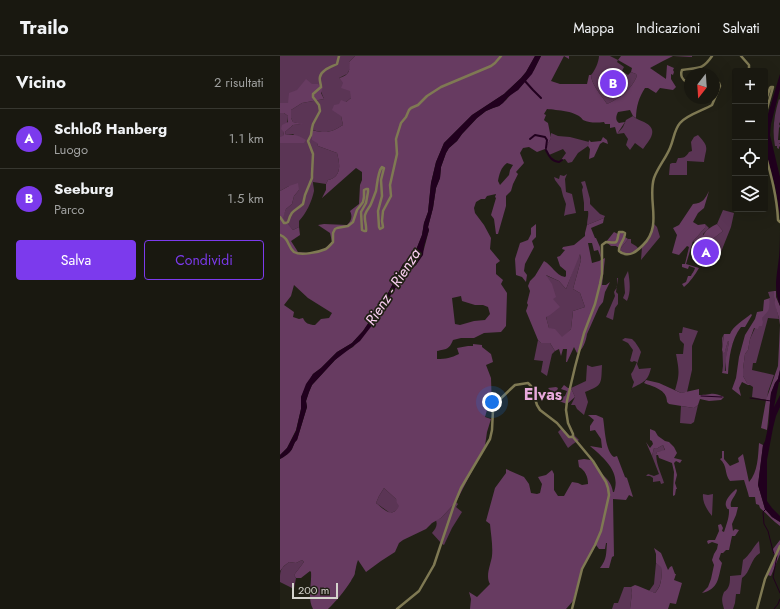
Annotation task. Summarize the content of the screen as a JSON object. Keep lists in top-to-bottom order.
{
  "districts": ["Elvas"],
  "water": ["Rienz - Rienza"],
  "scale_bar": "200 m",
  "north": "bottom",
  "page": {
    "header": "Trailo",
    "nav": ["Mappa", "Indicazioni", "Salvati"],
    "heading": ["Vicino", "2 risultati"],
    "map_buttons": ["+", "−"],
    "pins": ["B", "A"],
    "list": [
      {
        "mark": "A",
        "name": "Schloß Hanberg",
        "note": "Luogo",
        "value": "1.1 km"
      },
      {
        "mark": "B",
        "name": "Seeburg",
        "note": "Parco",
        "value": "1.5 km"
      }
    ],
    "buttons": ["Salva", "Condividi"],
    "scale": "200 m"
  }
}
